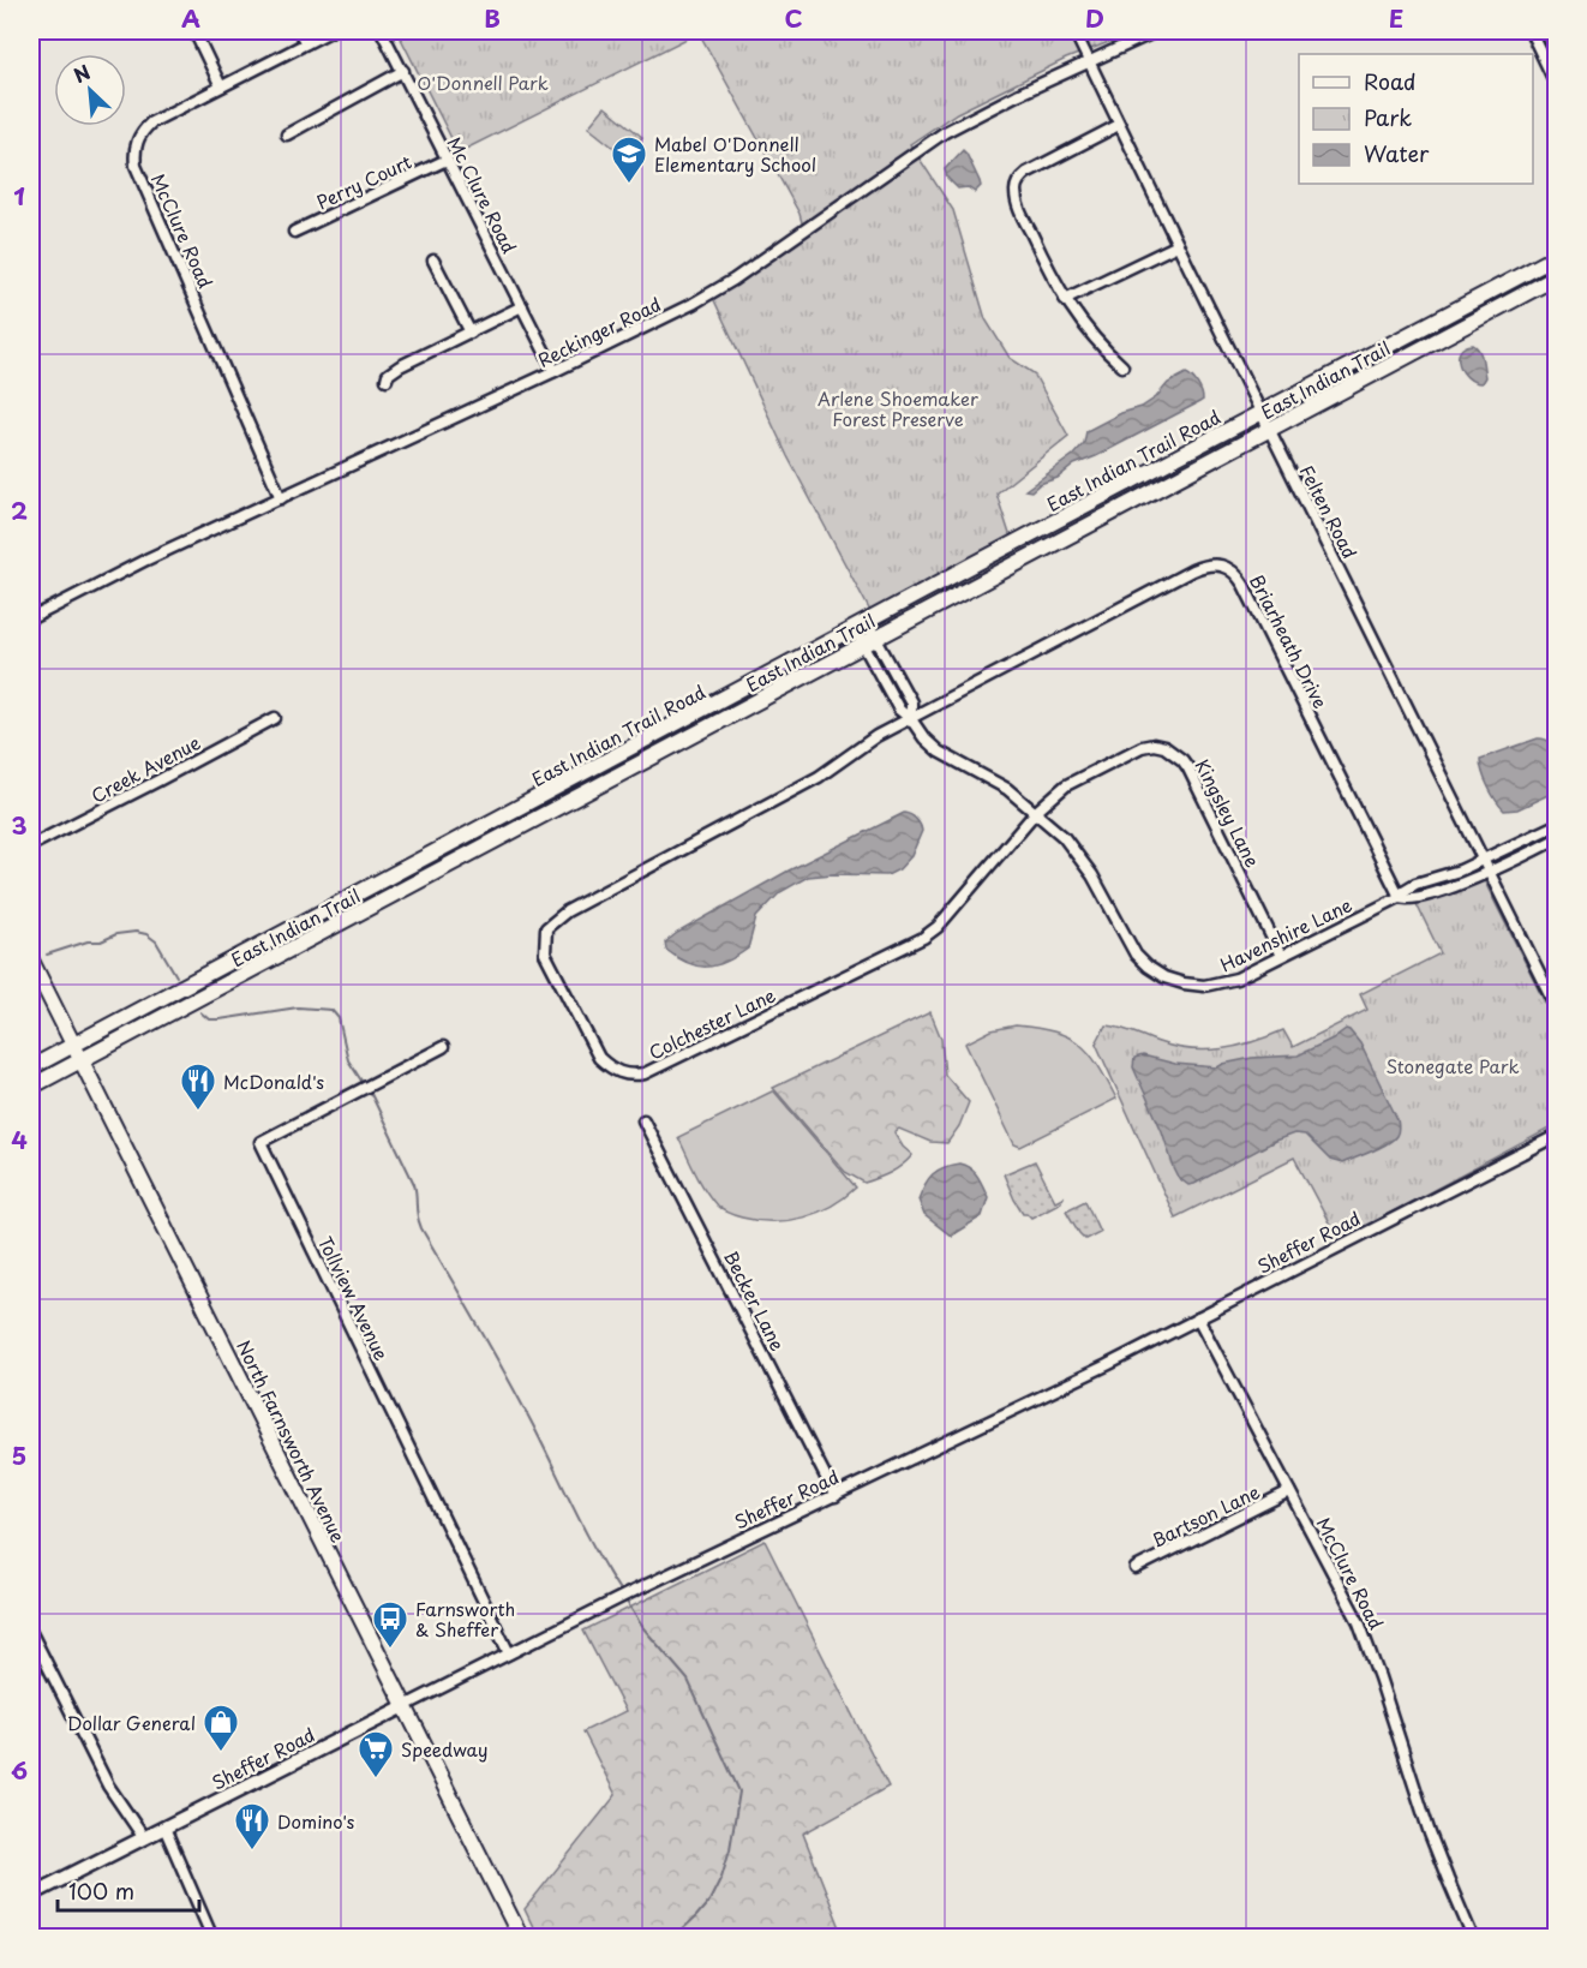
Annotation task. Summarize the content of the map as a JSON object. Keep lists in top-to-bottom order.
{
  "streets": {
    "main road": ["East Indian Trail", "East Indian Trail Road", "North Farnsworth Avenue"],
    "street": [
      "Perry Court",
      "Mc Clure Road",
      "McClure Road",
      "Reckinger Road",
      "Felten Road",
      "Briarheath Drive",
      "Creek Avenue",
      "Kingsley Lane",
      "Havenshire Lane",
      "Colchester Lane",
      "Sheffer Road",
      "Tollview Avenue",
      "Becker Lane",
      "Bartson Lane"
    ]
  },
  "crossings": [
    ["Perry Court", "Mc Clure Road"],
    ["Mc Clure Road", "Reckinger Road"],
    ["McClure Road", "Reckinger Road"],
    ["McClure Road", "Sheffer Road"],
    ["McClure Road", "Bartson Lane"],
    ["Reckinger Road", "Felten Road"],
    ["East Indian Trail", "East Indian Trail Road"],
    ["East Indian Trail", "Felten Road"],
    ["East Indian Trail", "Havenshire Lane"],
    ["East Indian Trail", "North Farnsworth Avenue"],
    ["East Indian Trail Road", "Felten Road"],
    ["East Indian Trail Road", "Havenshire Lane"],
    ["East Indian Trail Road", "North Farnsworth Avenue"],
    ["Felten Road", "Havenshire Lane"],
    ["Briarheath Drive", "Havenshire Lane"],
    ["Briarheath Drive", "Colchester Lane"],
    ["Kingsley Lane", "Havenshire Lane"],
    ["Kingsley Lane", "Colchester Lane"],
    ["Havenshire Lane", "Colchester Lane"],
    ["Sheffer Road", "Tollview Avenue"],
    ["Sheffer Road", "Becker Lane"],
    ["Sheffer Road", "North Farnsworth Avenue"]
  ],
  "parks": ["O'Donnell Park", "Arlene Shoemaker Forest Preserve", "Stonegate Park"],
  "places": {
    "school or university": ["Mabel O'Donnell Elementary School"],
    "restaurant": ["McDonald's", "Domino's"],
    "bus stop": ["Farnsworth & Sheffer"],
    "shop": ["Dollar General"],
    "supermarket": ["Speedway"]
  },
  "legend": ["Road", "Park", "Water"],
  "scale_bar": "100 m",
  "north": "top left",
  "grid": {
    "columns": [
      "A",
      "B",
      "C",
      "D",
      "E"
    ],
    "rows": [
      "1",
      "2",
      "3",
      "4",
      "5",
      "6"
    ]
  }
}
